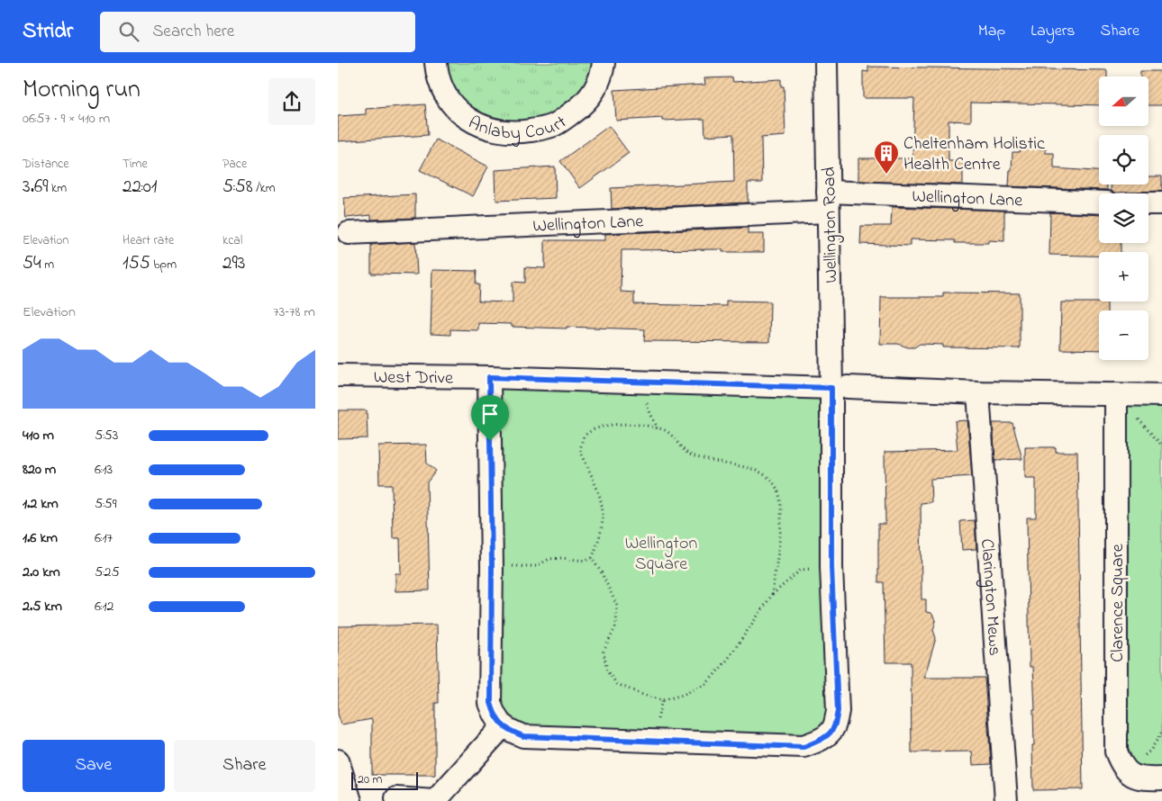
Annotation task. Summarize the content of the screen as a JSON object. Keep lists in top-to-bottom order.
{
  "streets": {
    "street": [
      "Anlaby Court",
      "Wellington Lane",
      "Wellington Road",
      "West Drive",
      "Clarington Mews",
      "Clarence Square"
    ]
  },
  "crossings": [
    ["Wellington Lane", "Wellington Road"]
  ],
  "parks": ["Wellington Square"],
  "places": {
    "building": ["Cheltenham Holistic Health Centre"]
  },
  "scale_bar": "20 m",
  "north": "left",
  "page": {
    "header": "Stridr",
    "search": "Search here",
    "nav": ["Map", "Layers", "Share"],
    "heading": ["Morning run", "06:57 · 9 × 410 m"],
    "map_buttons": ["+", "−"],
    "stats": [
      ["Distance", "3.69 km"],
      ["Time", "22:01"],
      ["Pace", "5:58 /km"],
      ["Elevation", "54 m"],
      ["Heart rate", "155 bpm"],
      ["kcal", "293"]
    ],
    "chart": ["Elevation", "73–78 m"],
    "list": [
      {
        "name": "410 m",
        "note": "5:53"
      },
      {
        "name": "820 m",
        "note": "6:13"
      },
      {
        "name": "1.2 km",
        "note": "5:59"
      },
      {
        "name": "1.6 km",
        "note": "6:17"
      },
      {
        "name": "2.0 km",
        "note": "5:25"
      },
      {
        "name": "2.5 km",
        "note": "6:12"
      }
    ],
    "buttons": ["Save", "Share"],
    "scale": "20 m"
  }
}
